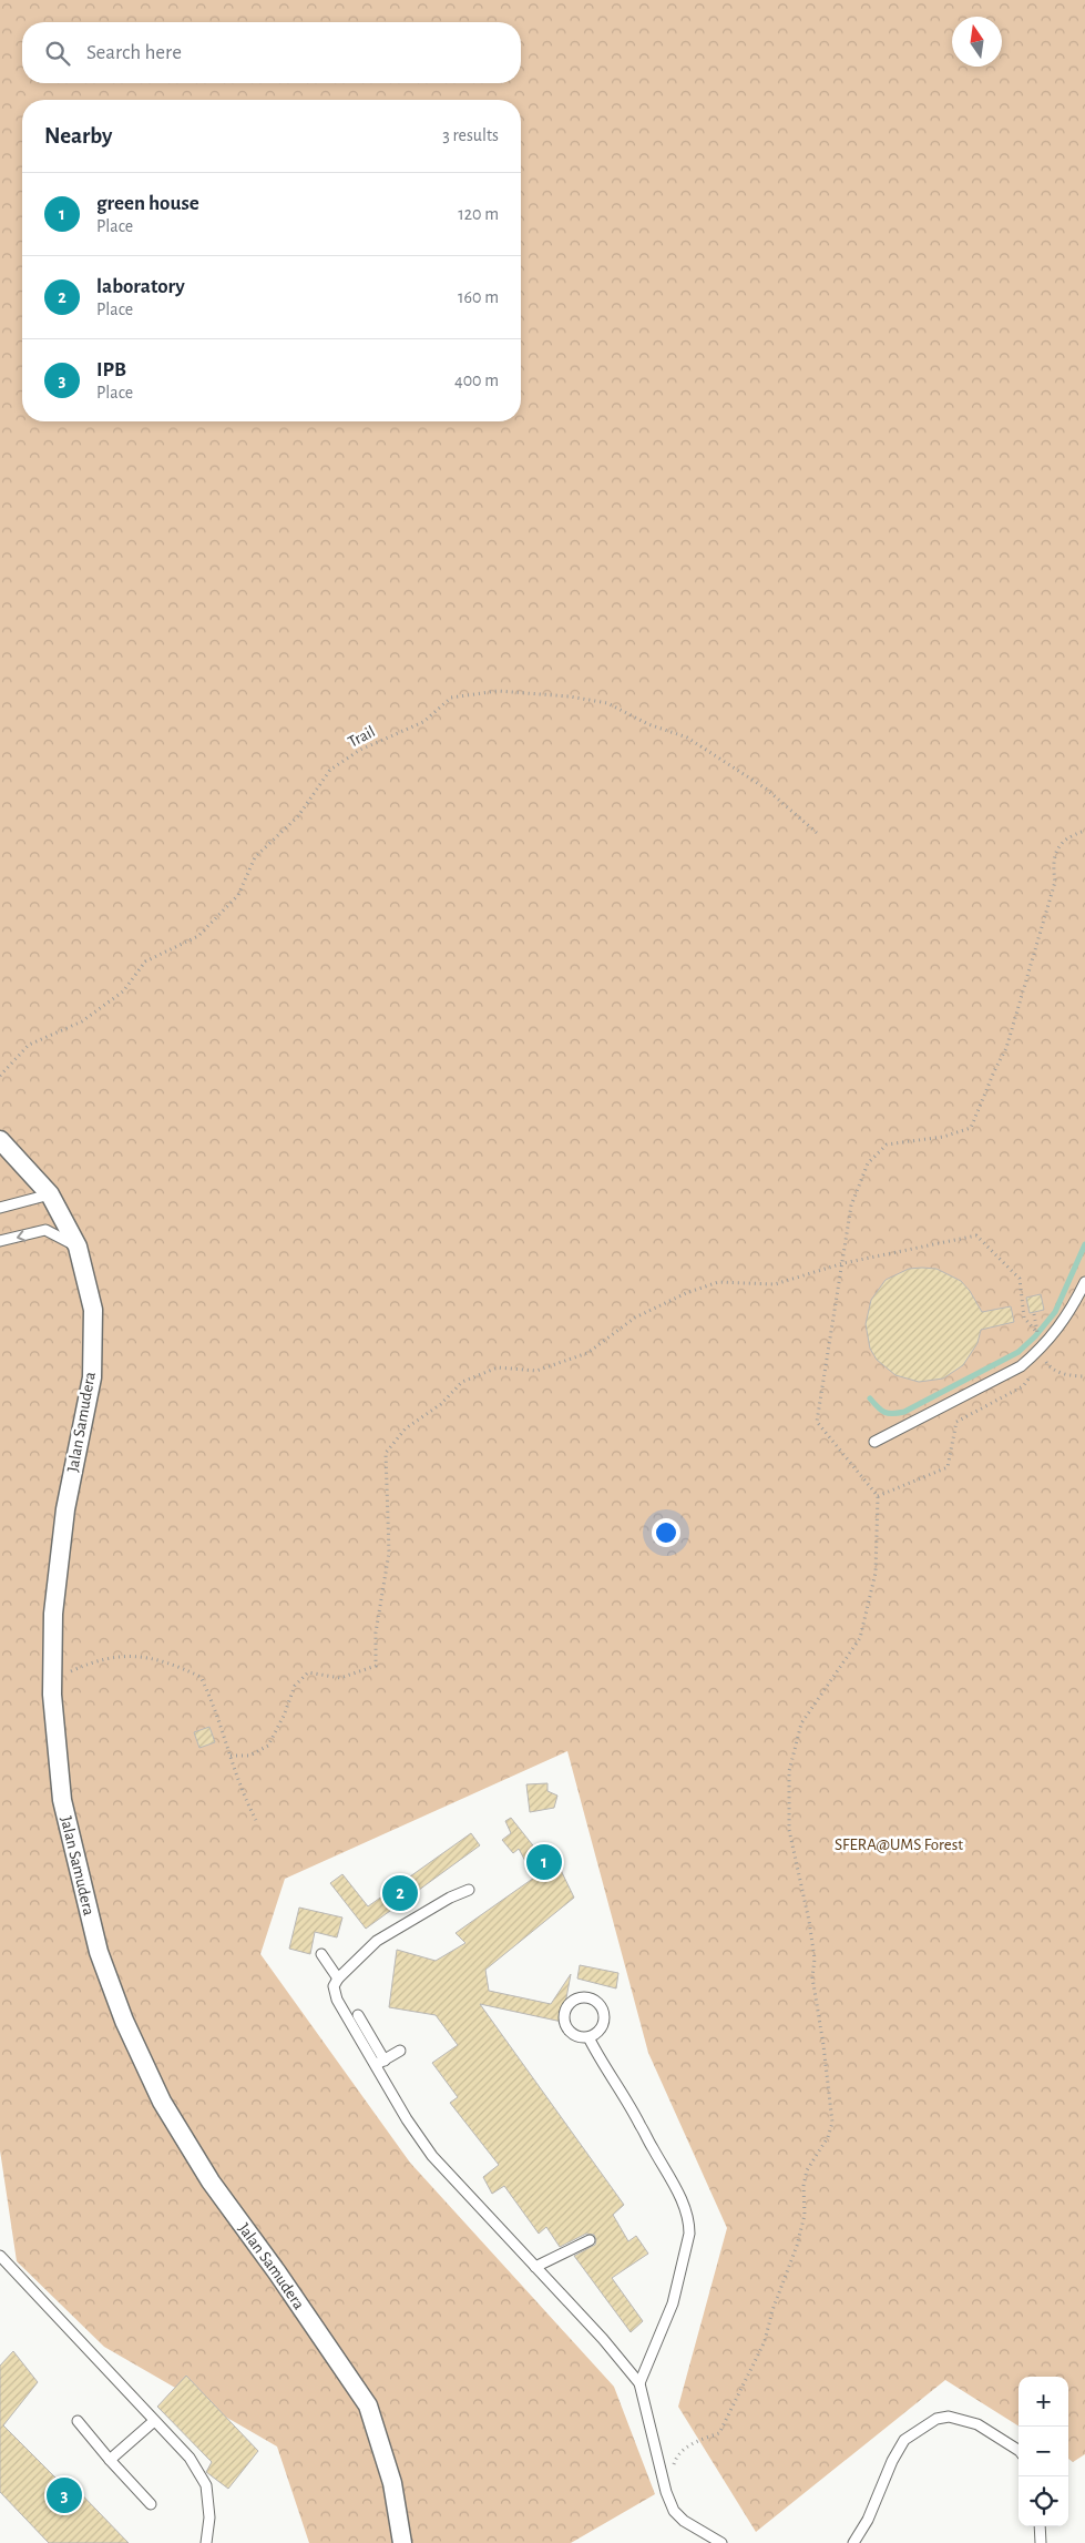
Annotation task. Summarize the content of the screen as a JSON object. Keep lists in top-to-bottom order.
{
  "streets": {
    "street": ["Jalan Samudera"],
    "path": ["Trail"]
  },
  "parks": ["SFERA@UMS Forest"],
  "north": "top",
  "page": {
    "search": "Search here",
    "heading": ["Nearby", "3 results"],
    "list": [
      {
        "mark": "1",
        "name": "green house",
        "note": "Place",
        "value": "120 m"
      },
      {
        "mark": "2",
        "name": "laboratory",
        "note": "Place",
        "value": "160 m"
      },
      {
        "mark": "3",
        "name": "IPB",
        "note": "Place",
        "value": "400 m"
      }
    ],
    "pins": ["1", "2", "3"],
    "map_buttons": ["+", "−"]
  }
}
